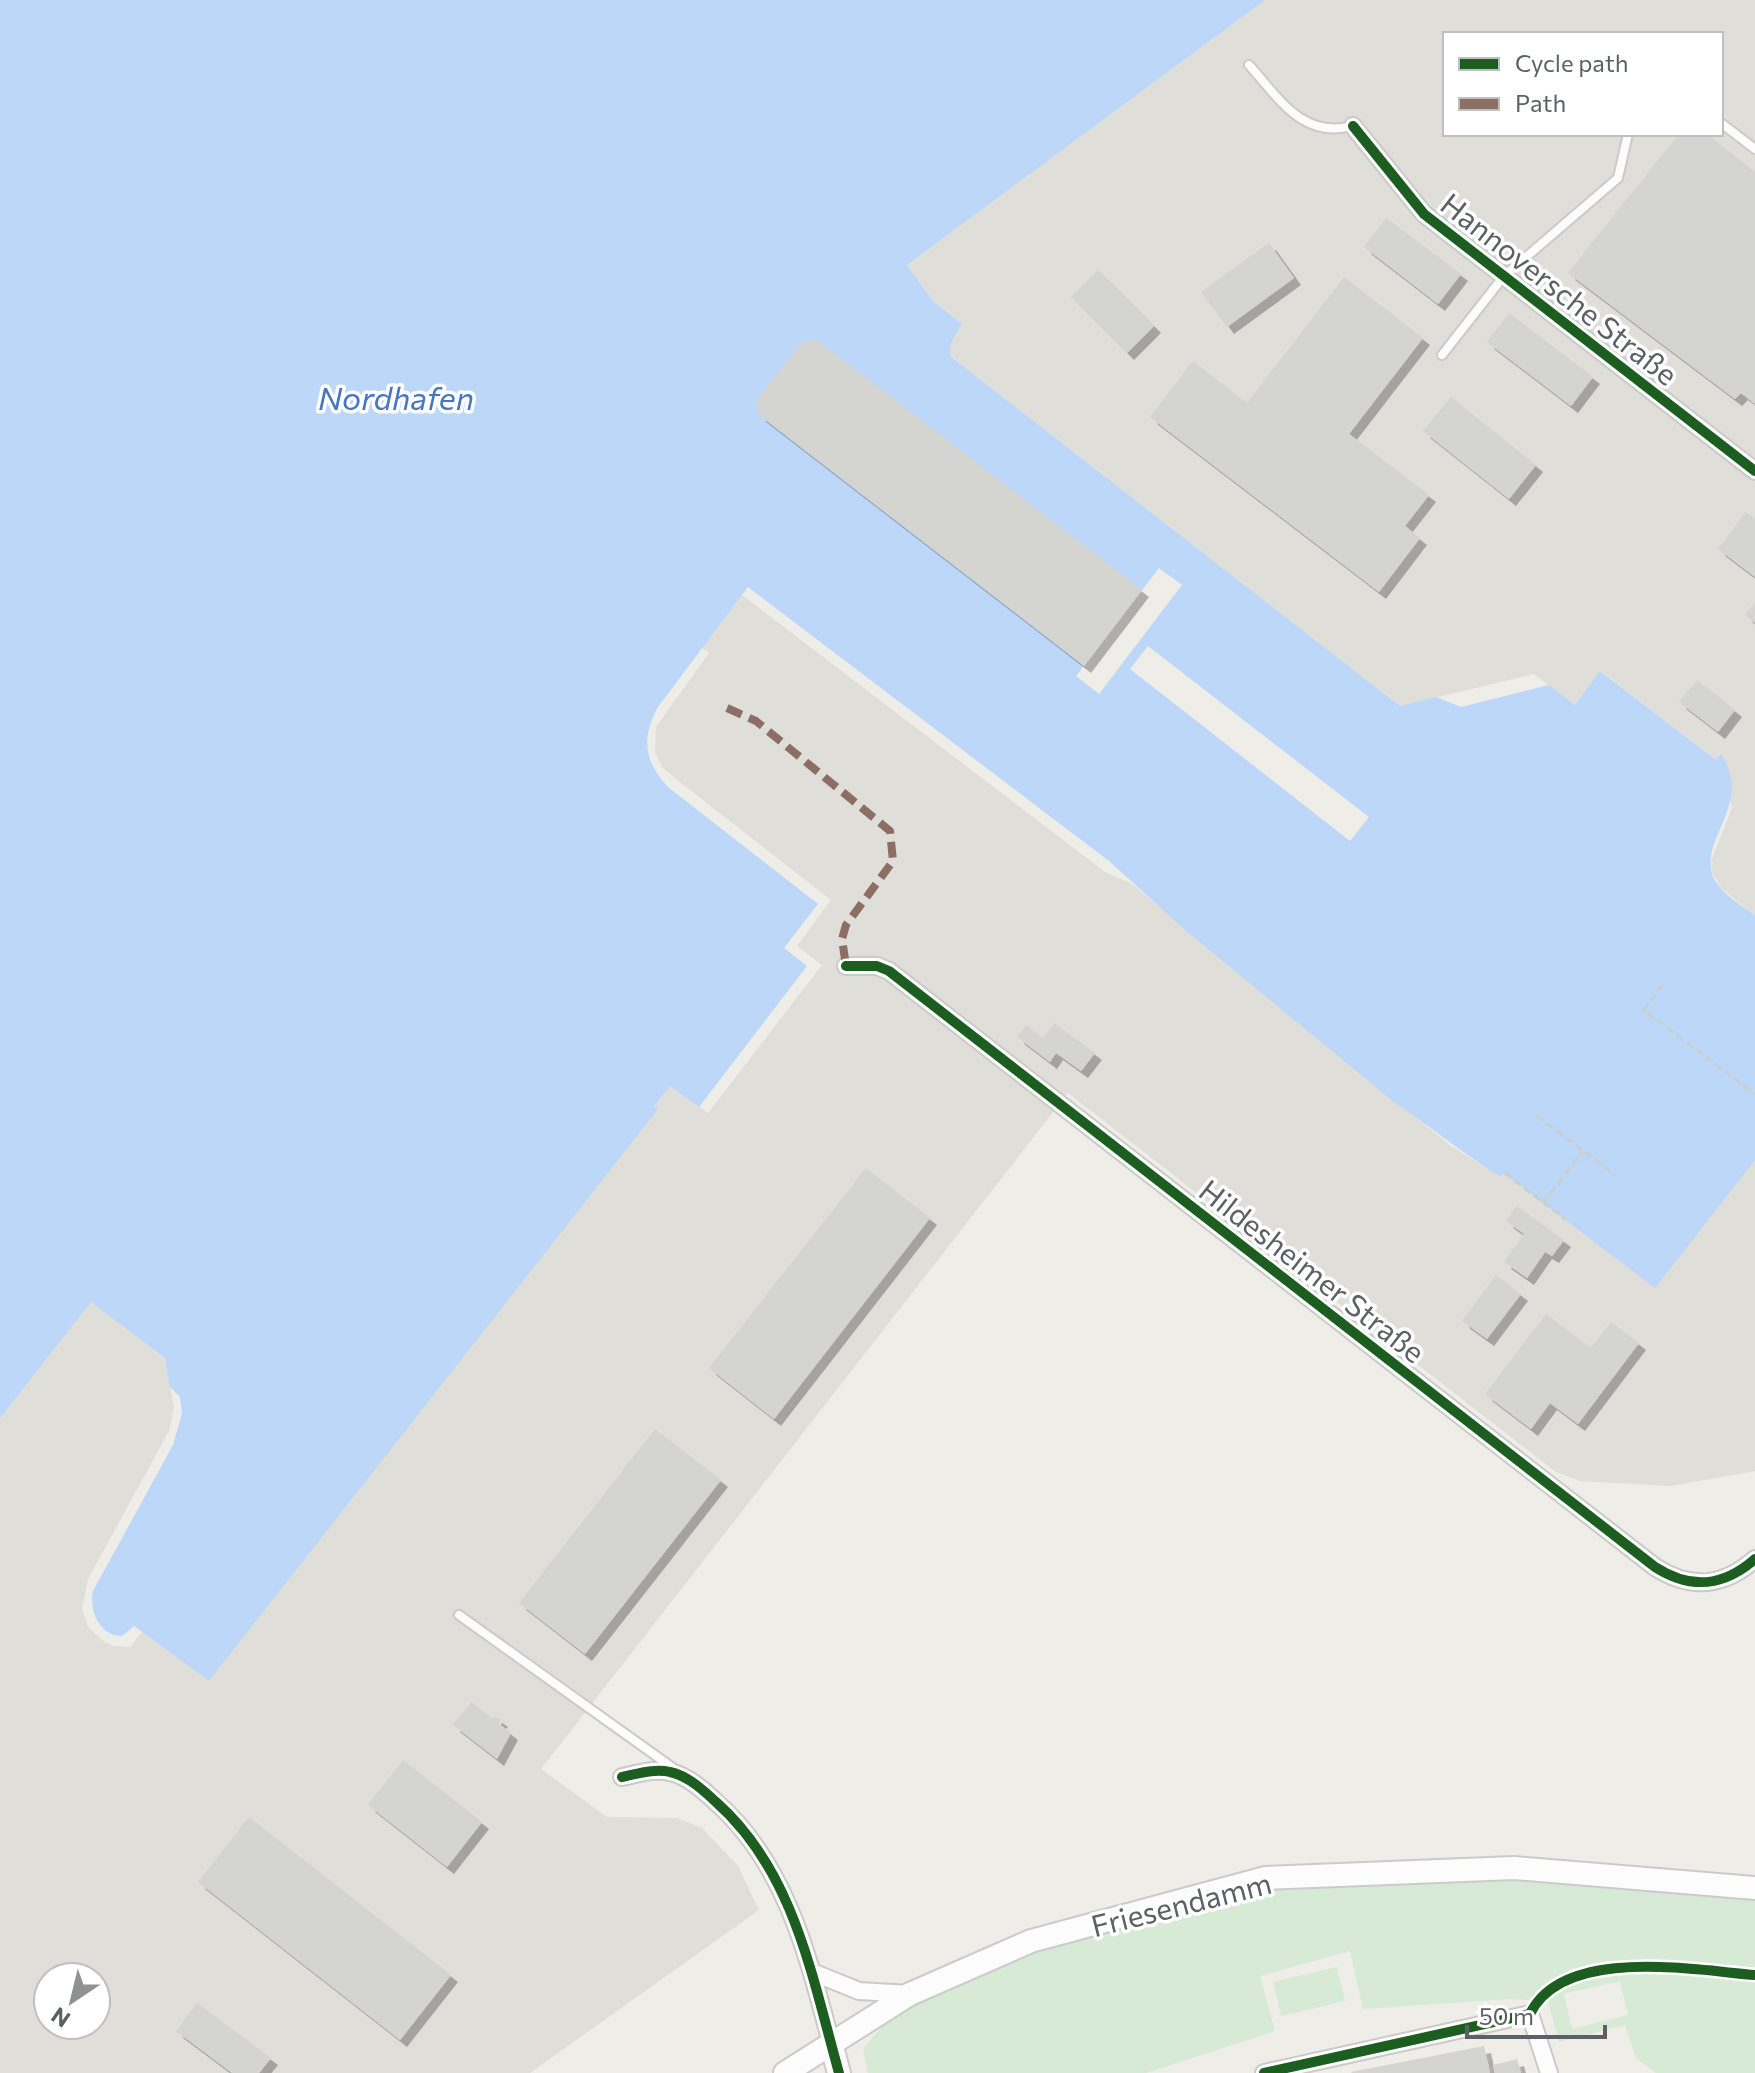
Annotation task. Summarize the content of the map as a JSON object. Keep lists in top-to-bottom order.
{
  "streets": {
    "main road": ["Friesendamm"],
    "street": ["Hannoversche Straße", "Hildesheimer Straße"]
  },
  "water": ["Nordhafen"],
  "legend": ["Cycle path", "Path"],
  "scale_bar": "50 m",
  "north": "bottom left"
}
